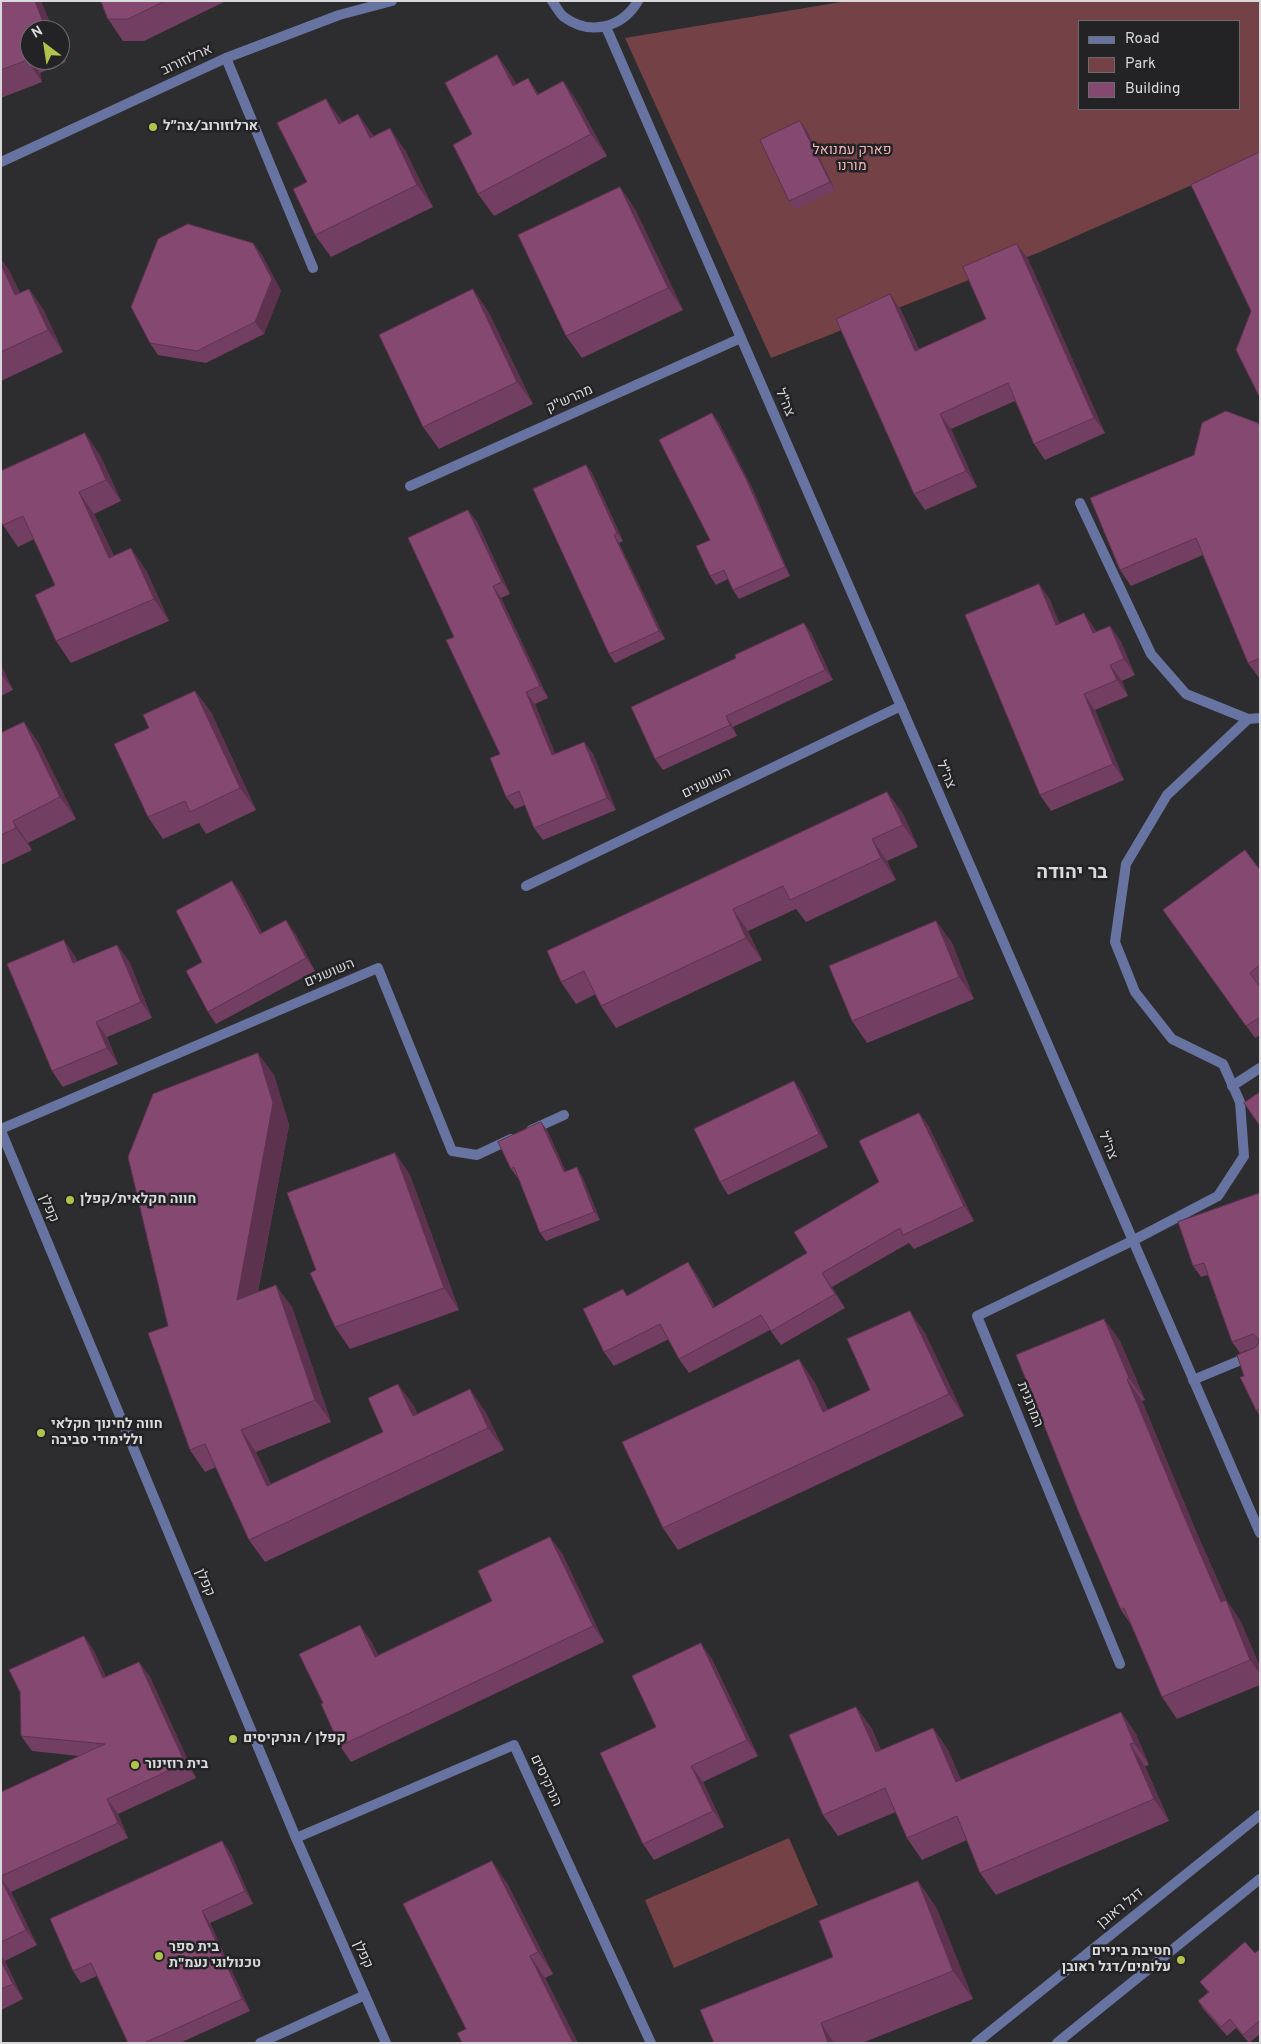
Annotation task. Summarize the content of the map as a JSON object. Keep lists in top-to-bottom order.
{
  "streets": {
    "street": [
      "ארלוזורוב",
      "מהרש\"ק",
      "צה\"ל",
      "השושנים",
      "קפלן",
      "המרגנית",
      "הנרקיסים",
      "דגל ראובן"
    ]
  },
  "crossings": [
    ["מהרש\"ק", "צה\"ל"],
    ["צה\"ל", "השושנים"],
    ["צה\"ל", "המרגנית"],
    ["השושנים", "קפלן"],
    ["קפלן", "הנרקיסים"]
  ],
  "districts": ["בר יהודה"],
  "parks": ["פארק עמנואל מורנו"],
  "places": [
    "ארלוזורוב/צה״ל",
    "חווה חקלאית/קפלן",
    "חווה לחינוך חקלאי וללימודי סביבה",
    "קפלן / הנרקיסים",
    "בית רוזינור",
    "בית ספר טכנולוגי נעמ\"ת",
    "חטיבת ביניים עלומים/דגל ראובן"
  ],
  "legend": ["Road", "Park", "Building"],
  "north": "top left"
}
